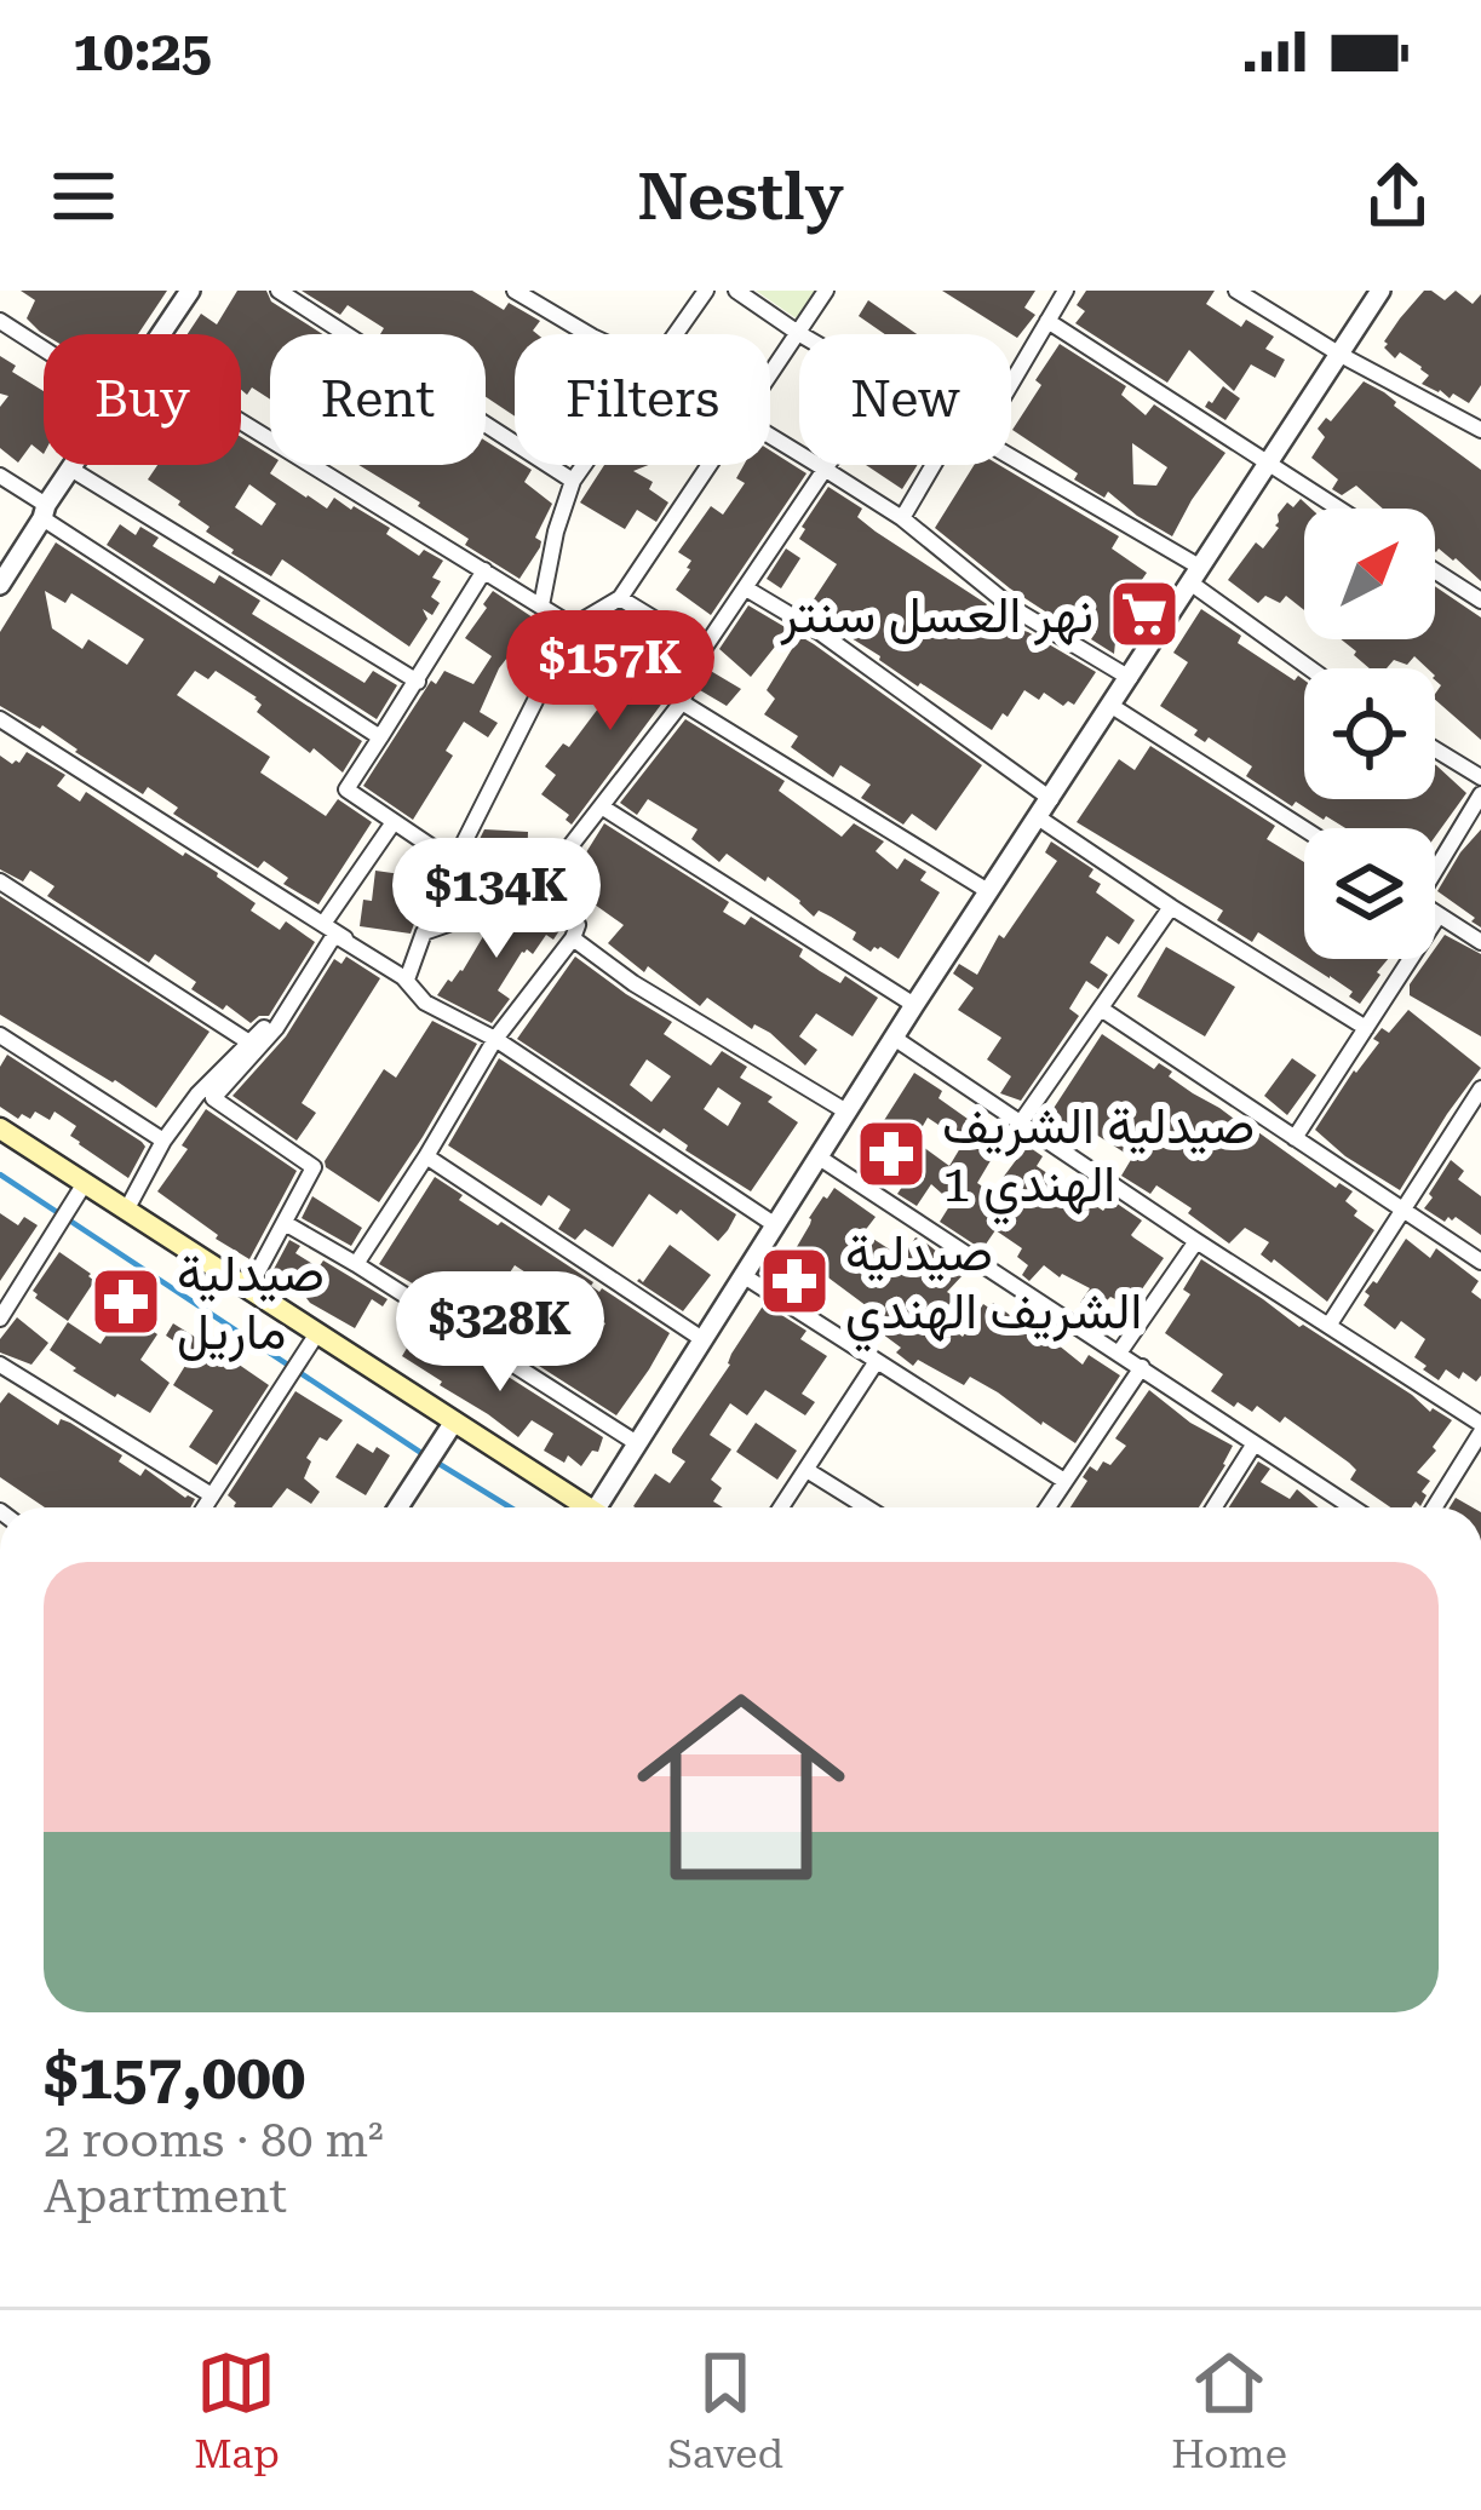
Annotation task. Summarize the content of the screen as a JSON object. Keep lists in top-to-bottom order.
{
  "places": {
    "supermarket": ["نهر العسل سنتر"],
    "pharmacy": ["صيدلية الشريف الهندي 1", "صيدلية الشريف الهندي", "صيدلية ماريل"]
  },
  "north": "top right",
  "page": {
    "status": "10:25",
    "header": "Nestly",
    "chip": [
      "Buy",
      "Rent",
      "Filters",
      "New"
    ],
    "price": ["$157K", "$134K", "$328K"],
    "list": [
      {
        "name": "$157,000",
        "note": "2 rooms · 80 m² · Apartment"
      }
    ],
    "tabs": ["Map", "Saved", "Home"]
  }
}
